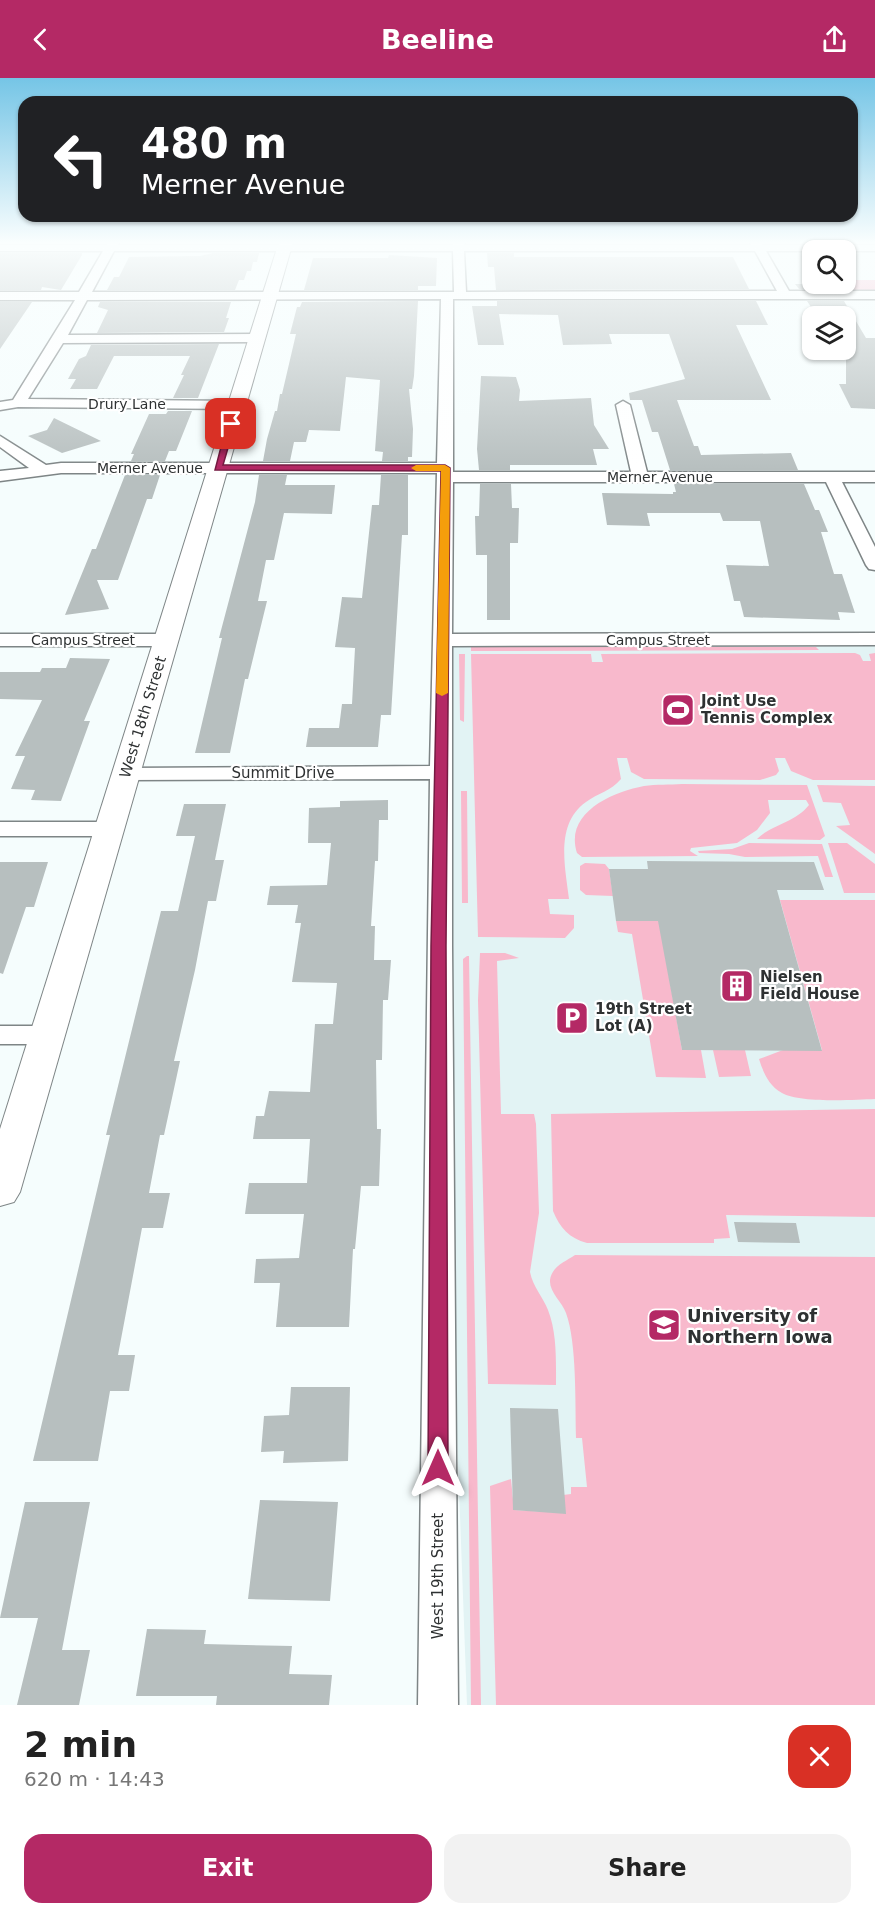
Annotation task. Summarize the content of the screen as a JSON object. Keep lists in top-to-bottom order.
{
  "streets": {
    "main road": ["West 18th Street"],
    "street": [
      "Drury Lane",
      "Merner Avenue",
      "Campus Street",
      "Summit Drive",
      "West 19th Street"
    ]
  },
  "crossings": [
    ["Drury Lane", "West 18th Street"],
    ["Merner Avenue", "West 18th Street"],
    ["Merner Avenue", "West 19th Street"],
    ["Campus Street", "West 18th Street"],
    ["Campus Street", "West 19th Street"],
    ["West 18th Street", "Summit Drive"],
    ["Summit Drive", "West 19th Street"]
  ],
  "places": {
    "sports": ["Joint Use Tennis Complex"],
    "building": ["Nielsen Field House"],
    "parking": ["19th Street Lot (A)"],
    "school or university": ["University of Northern Iowa"]
  },
  "page": {
    "header": "Beeline",
    "turn": ["480 m", "Merner Avenue"],
    "heading": ["2 min", "620 m · 14:43"],
    "buttons": ["Exit", "Share"]
  }
}
